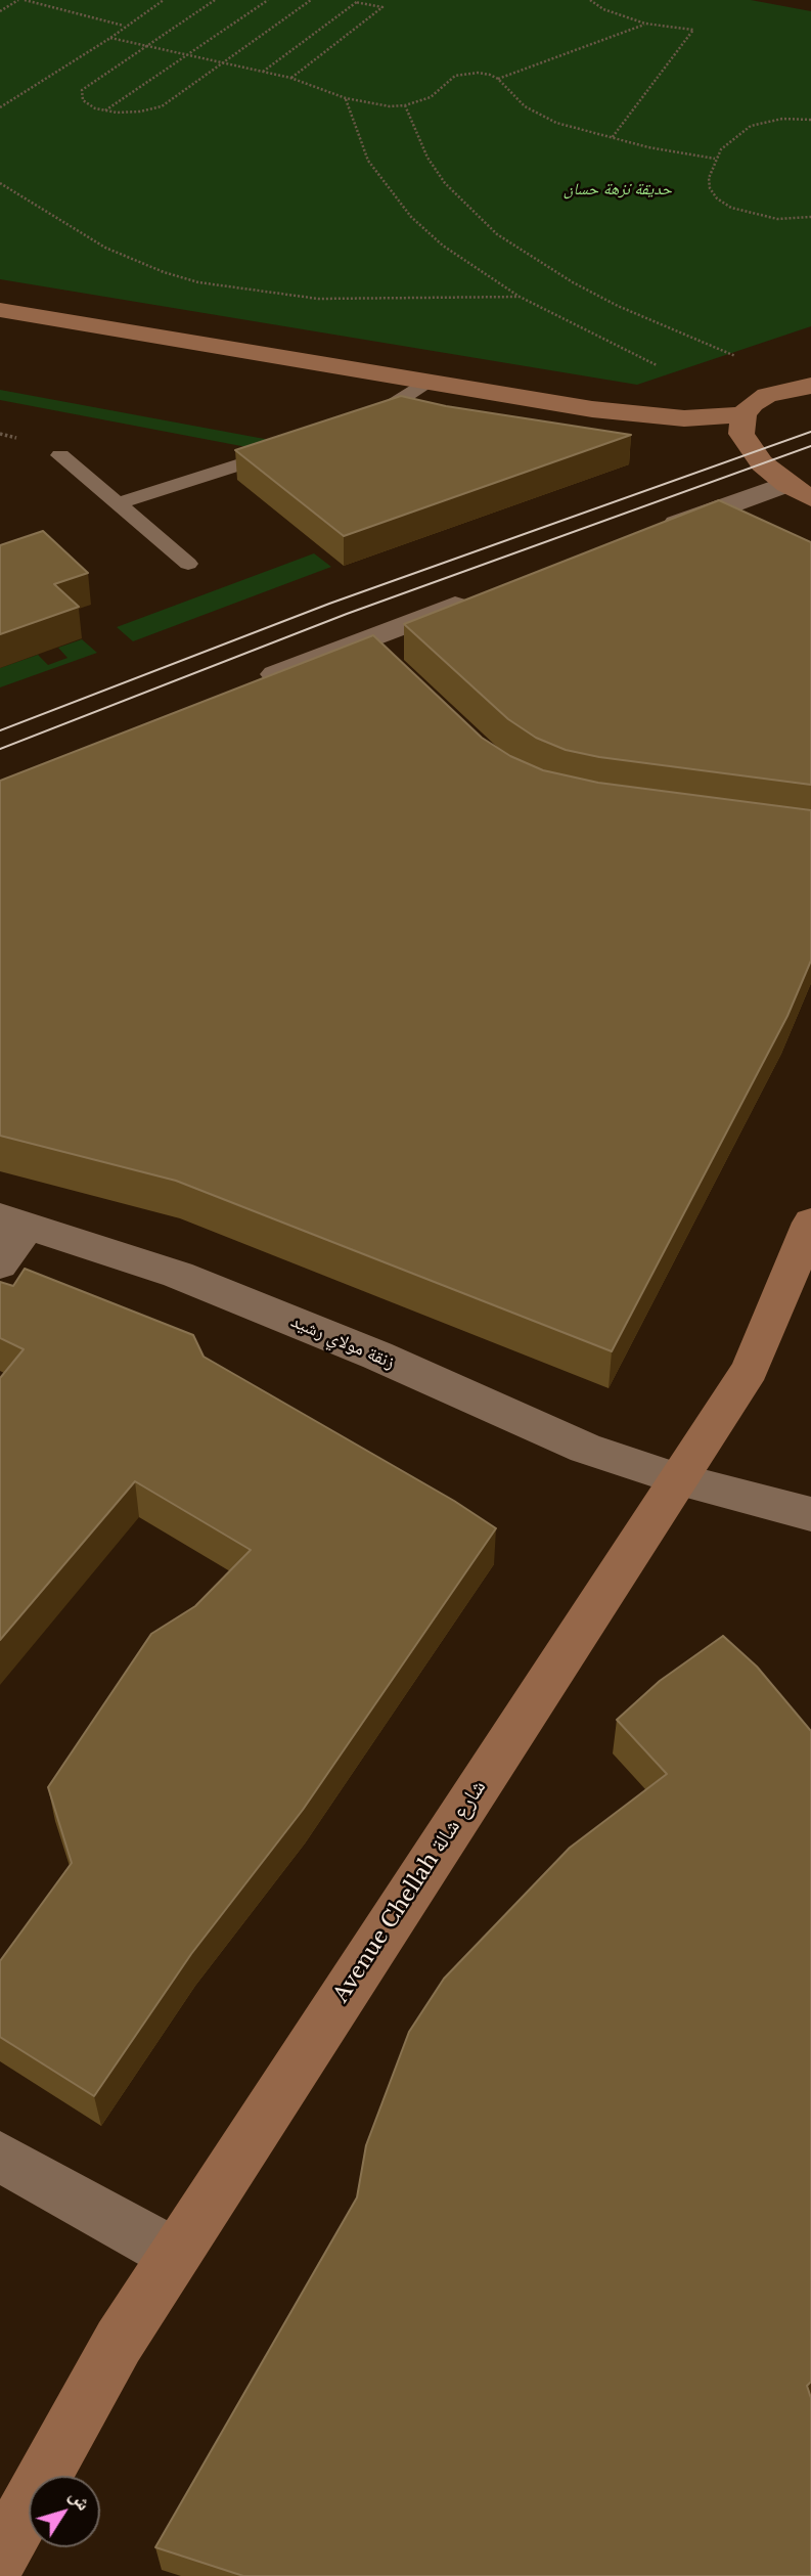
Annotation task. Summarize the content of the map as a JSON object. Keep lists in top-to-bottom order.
{
  "streets": {
    "street": ["زنقة مولاي رشيد", "Avenue Chellah شارع شالة"]
  },
  "crossings": [
    ["زنقة مولاي رشيد", "Avenue Chellah شارع شالة"]
  ],
  "parks": ["حديقة نزهة حسان"],
  "north": "top right"
}
